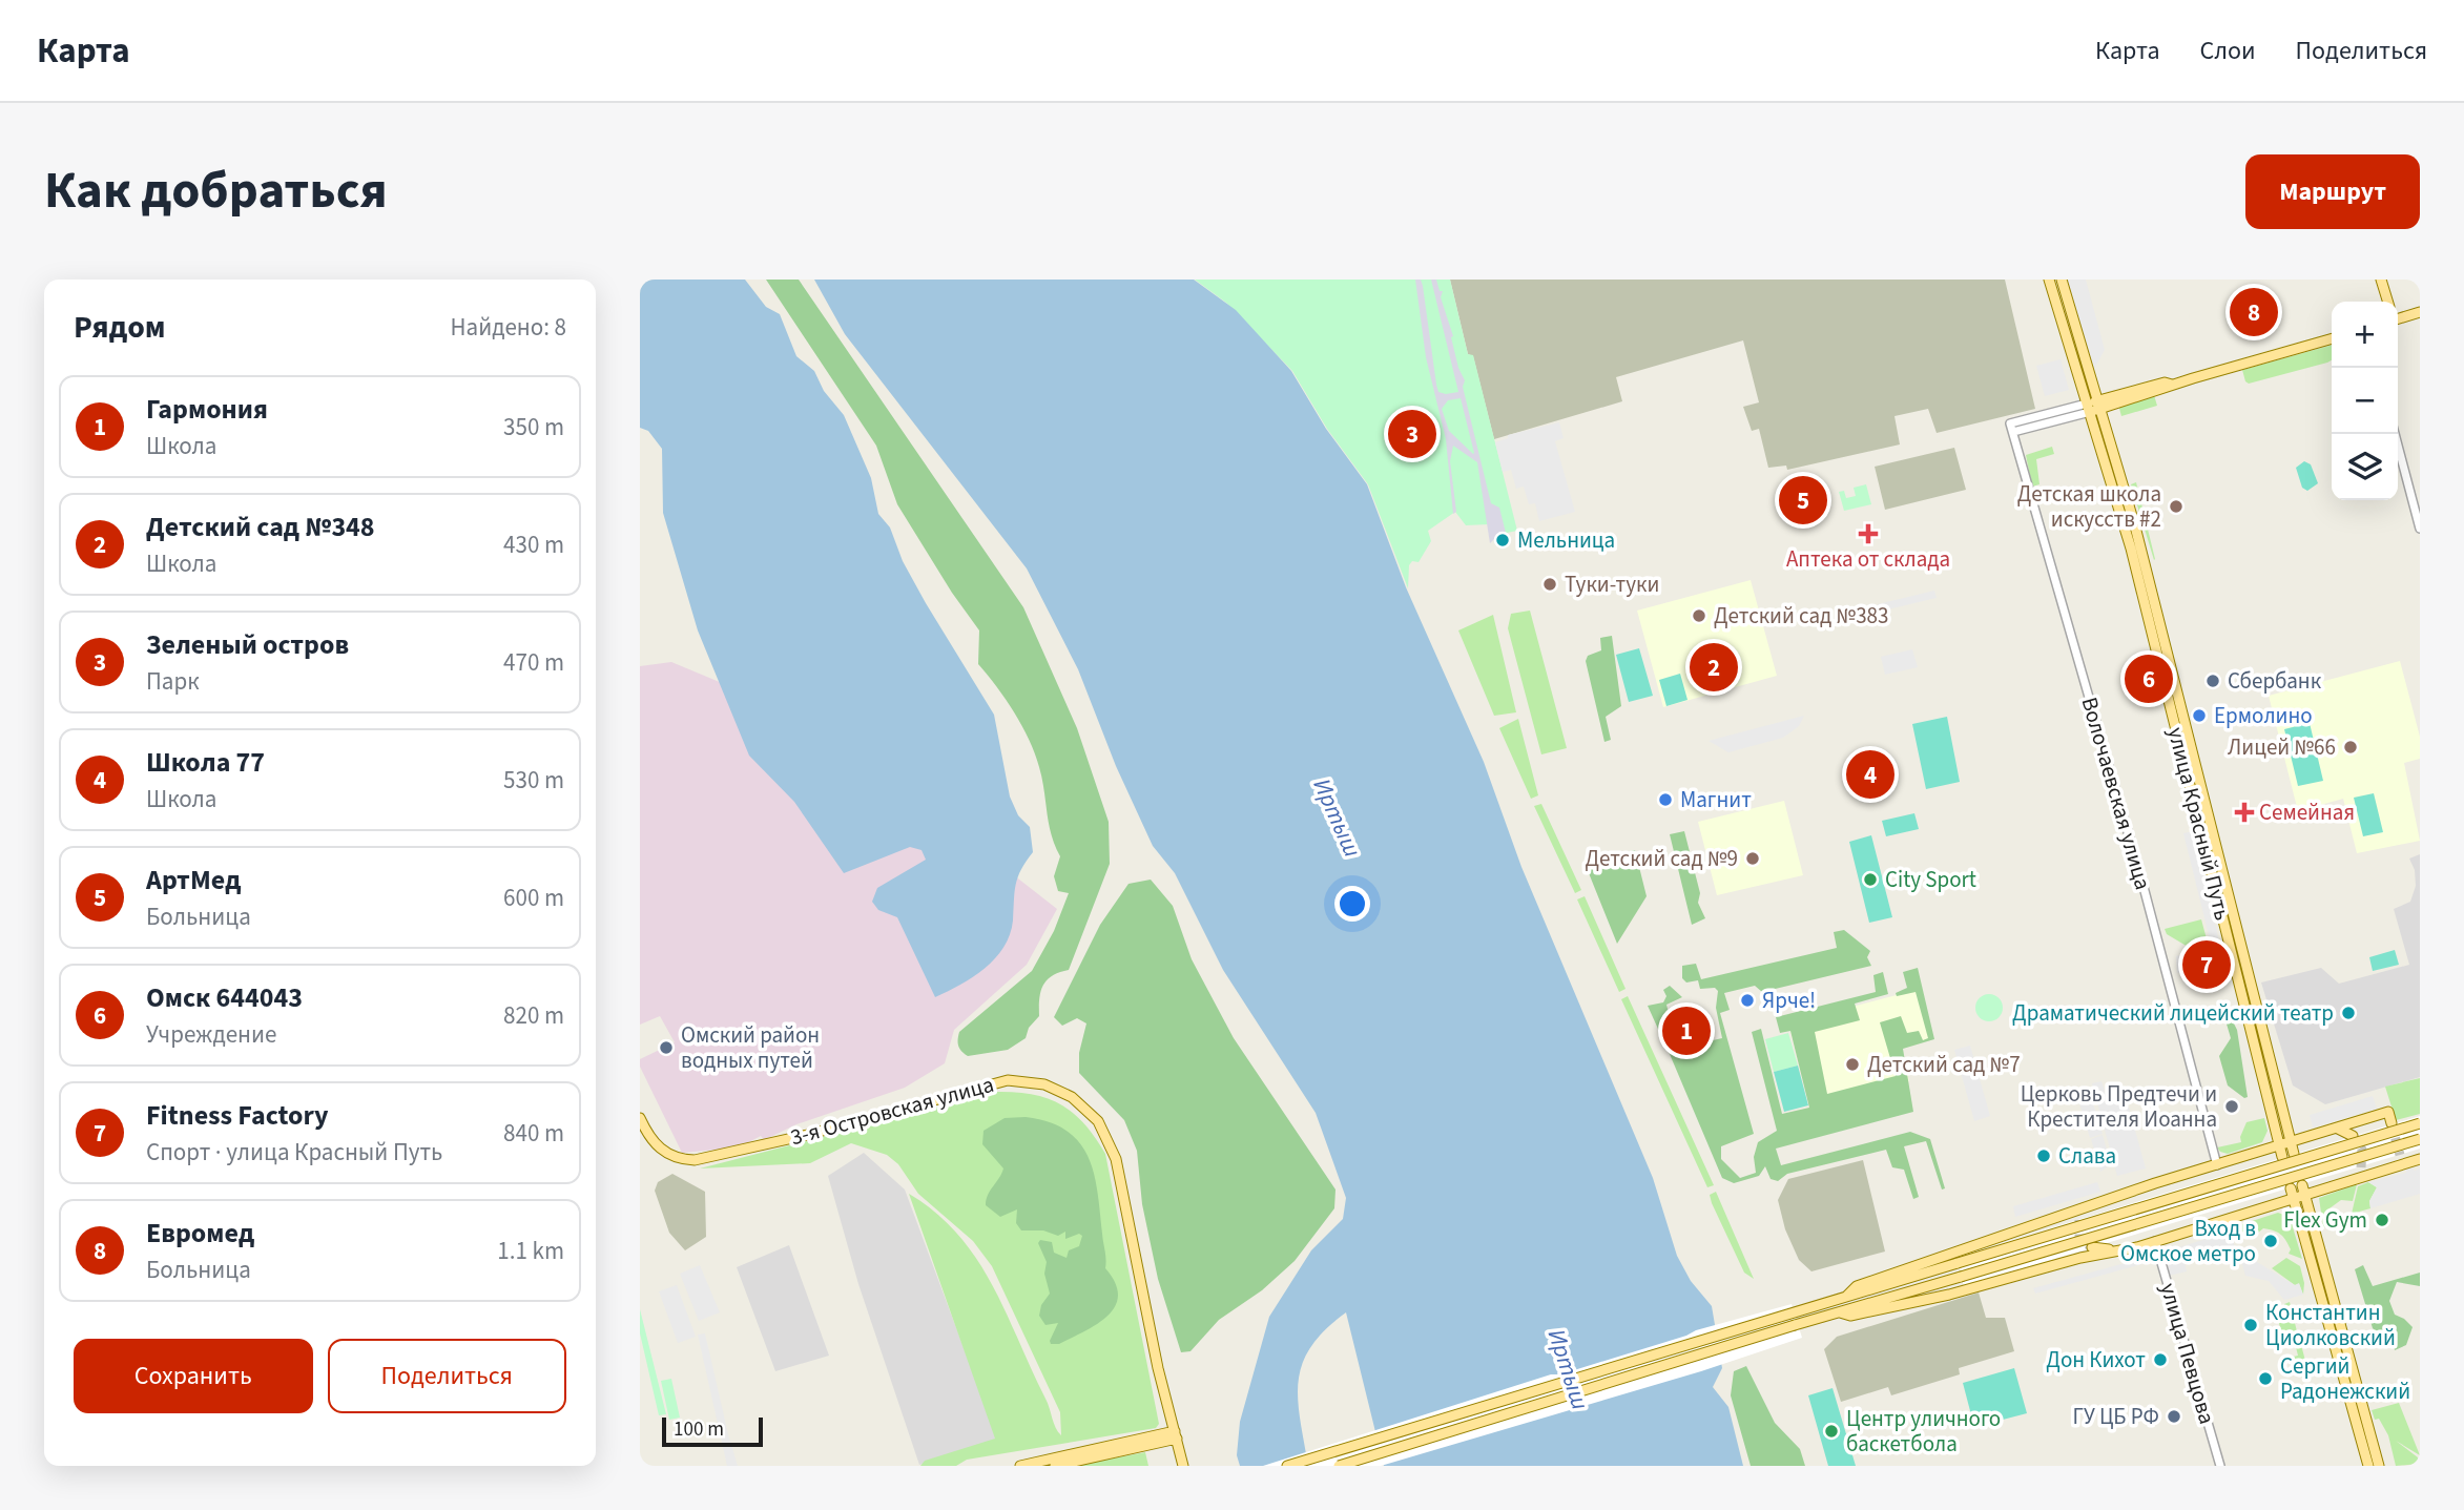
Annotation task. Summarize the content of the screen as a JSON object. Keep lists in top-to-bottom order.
{
  "streets": {
    "main road": ["улица Красный Путь", "3-я Островская улица"],
    "street": ["Волочаевская улица", "улица Певцова"]
  },
  "crossings": [
    ["Волочаевская улица", "улица Красный Путь"]
  ],
  "water": ["Иртыш"],
  "places": {
    "other": [
      "Детская школа искусств #2",
      "Мельница",
      "Туки-туки",
      "Детский сад №383",
      "Сбербанк",
      "Ермолино",
      "Лицей №66",
      "Магнит",
      "Детский сад №9",
      "City Sport",
      "Ярче!",
      "Драматический лицейский театр",
      "Омский район водных путей",
      "Детский сад №7",
      "Церковь Предтечи и Крестителя Иоанна",
      "Слава",
      "Flex Gym",
      "Вход в Омское метро",
      "Константин Циолковский",
      "Дон Кихот",
      "Сергий Радонежский",
      "ГУ ЦБ РФ",
      "Центр уличного баскетбола"
    ],
    "health": ["Аптека от склада", "Семейная"]
  },
  "scale_bar": "100 m",
  "page": {
    "header": "Карта",
    "nav": ["Карта", "Слои", "Поделиться"],
    "title": "Как добраться",
    "buttons": [
      "Маршрут",
      ["Сохранить", "Поделиться"]
    ],
    "heading": ["Рядом", "Найдено: 8"],
    "pins": [
      "8",
      "3",
      "5",
      "2",
      "6",
      "4",
      "7",
      "1"
    ],
    "map_buttons": ["+", "−"],
    "list": [
      {
        "mark": "1",
        "name": "Гармония",
        "note": "Школа",
        "value": "350 m"
      },
      {
        "mark": "2",
        "name": "Детский сад №348",
        "note": "Школа",
        "value": "430 m"
      },
      {
        "mark": "3",
        "name": "Зеленый остров",
        "note": "Парк",
        "value": "470 m"
      },
      {
        "mark": "4",
        "name": "Школа 77",
        "note": "Школа",
        "value": "530 m"
      },
      {
        "mark": "5",
        "name": "АртМед",
        "note": "Больница",
        "value": "600 m"
      },
      {
        "mark": "6",
        "name": "Омск 644043",
        "note": "Учреждение",
        "value": "820 m"
      },
      {
        "mark": "7",
        "name": "Fitness Factory",
        "note": "Спорт · улица Красный Путь",
        "value": "840 m"
      },
      {
        "mark": "8",
        "name": "Евромед",
        "note": "Больница",
        "value": "1.1 km"
      }
    ],
    "scale": "100 m"
  }
}
